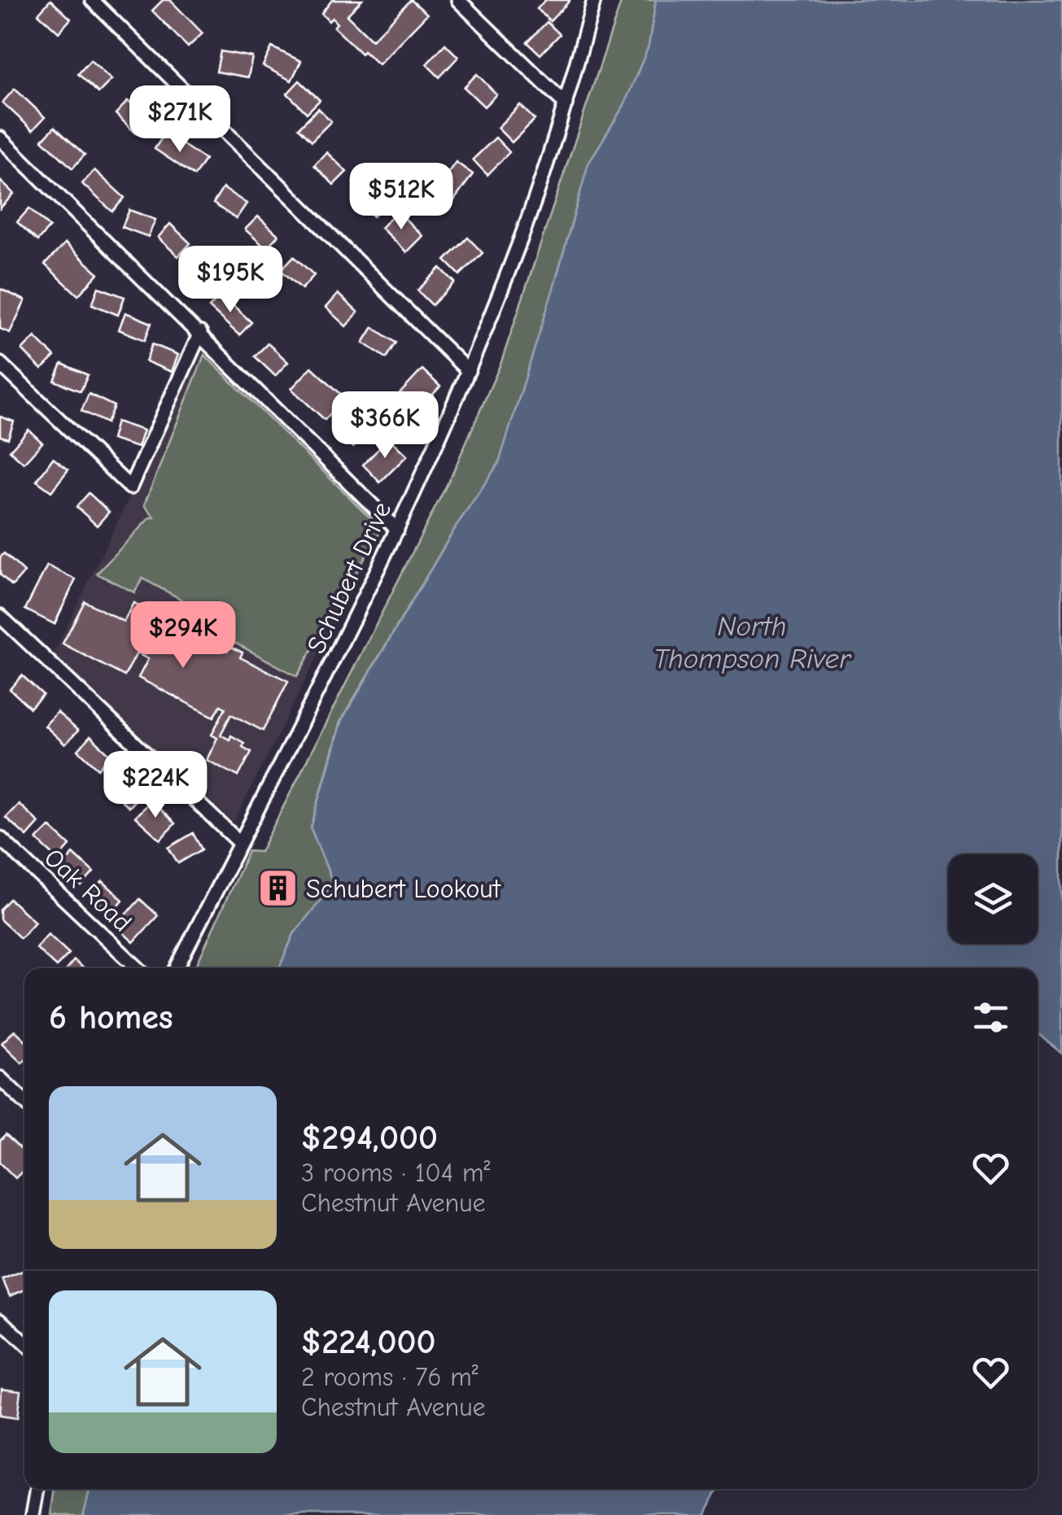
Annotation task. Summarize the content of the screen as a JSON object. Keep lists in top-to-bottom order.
{
  "streets": {
    "street": ["Schubert Drive", "Oak Road"]
  },
  "water": ["North Thompson River"],
  "places": {
    "building": ["Schubert Lookout"]
  },
  "page": {
    "price": [
      "$271K",
      "$512K",
      "$195K",
      "$366K",
      "$294K",
      "$224K"
    ],
    "heading": "6 homes",
    "list": [
      {
        "name": "$294,000",
        "note": "3 rooms · 104 m² · Chestnut Avenue"
      },
      {
        "name": "$224,000",
        "note": "2 rooms · 76 m² · Chestnut Avenue"
      }
    ]
  }
}
